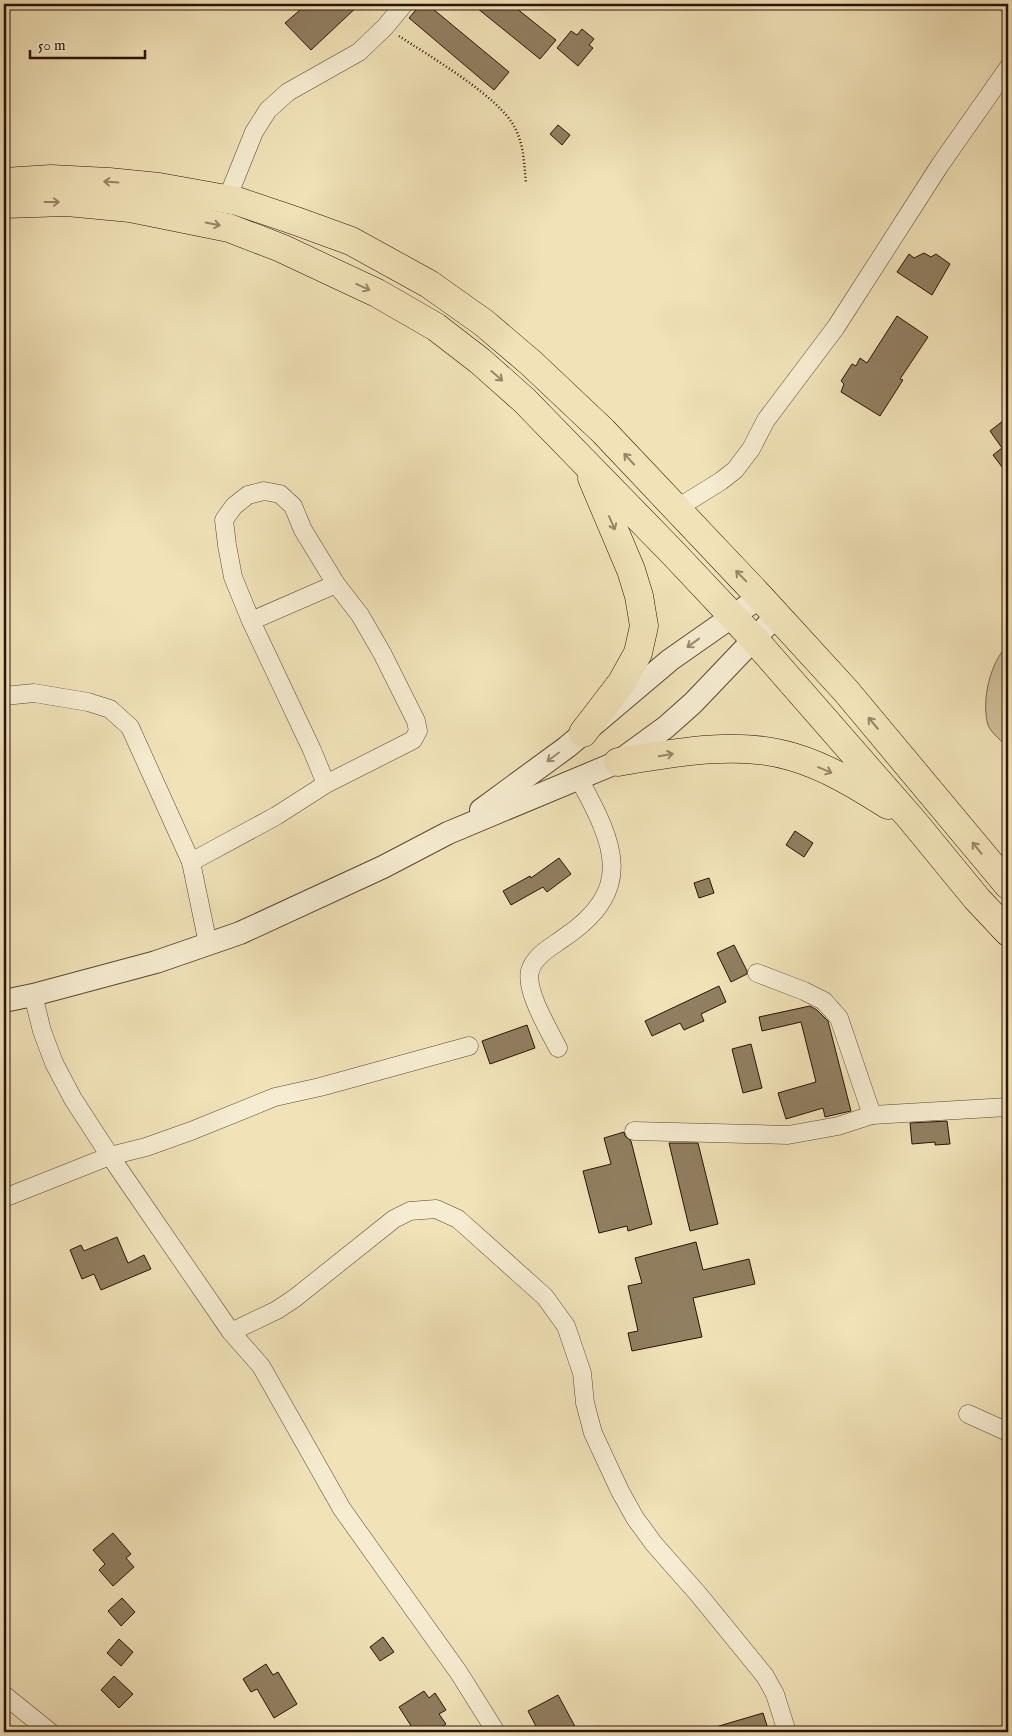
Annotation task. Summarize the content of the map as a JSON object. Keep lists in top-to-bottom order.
{
  "scale_bar": "50 m"
}
